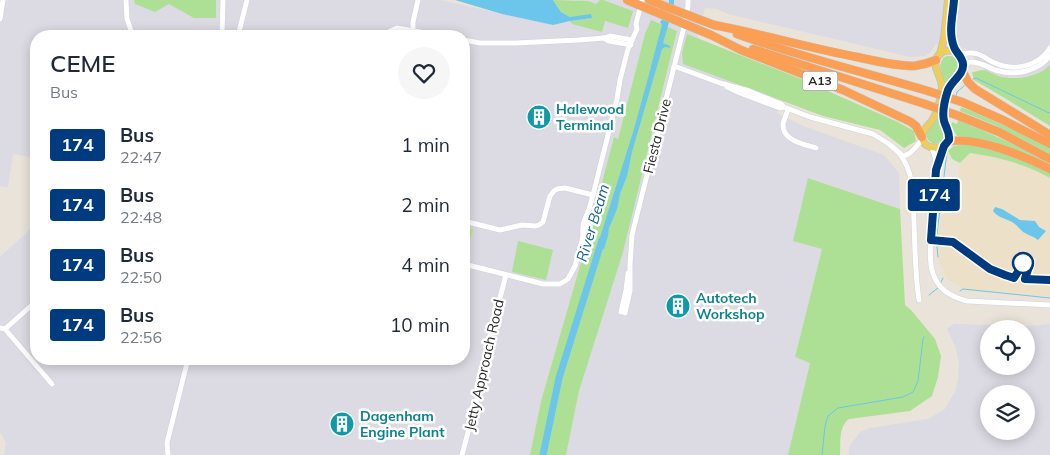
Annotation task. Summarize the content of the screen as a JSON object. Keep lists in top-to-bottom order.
{
  "streets": {
    "highway": ["A13"],
    "street": ["Fiesta Drive", "Jetty Approach Road"]
  },
  "water": ["River Beam"],
  "places": {
    "building": ["Halewood Terminal", "Autotech Workshop", "Dagenham Engine Plant"]
  },
  "lines": ["bus line 174"],
  "page": {
    "on_map": "174",
    "heading": ["CEME", "Bus"],
    "list": [
      {
        "mark": "174",
        "name": "Bus",
        "note": "22:47",
        "value": "1 min"
      },
      {
        "mark": "174",
        "name": "Bus",
        "note": "22:48",
        "value": "2 min"
      },
      {
        "mark": "174",
        "name": "Bus",
        "note": "22:50",
        "value": "4 min"
      },
      {
        "mark": "174",
        "name": "Bus",
        "note": "22:56",
        "value": "10 min"
      }
    ]
  }
}
